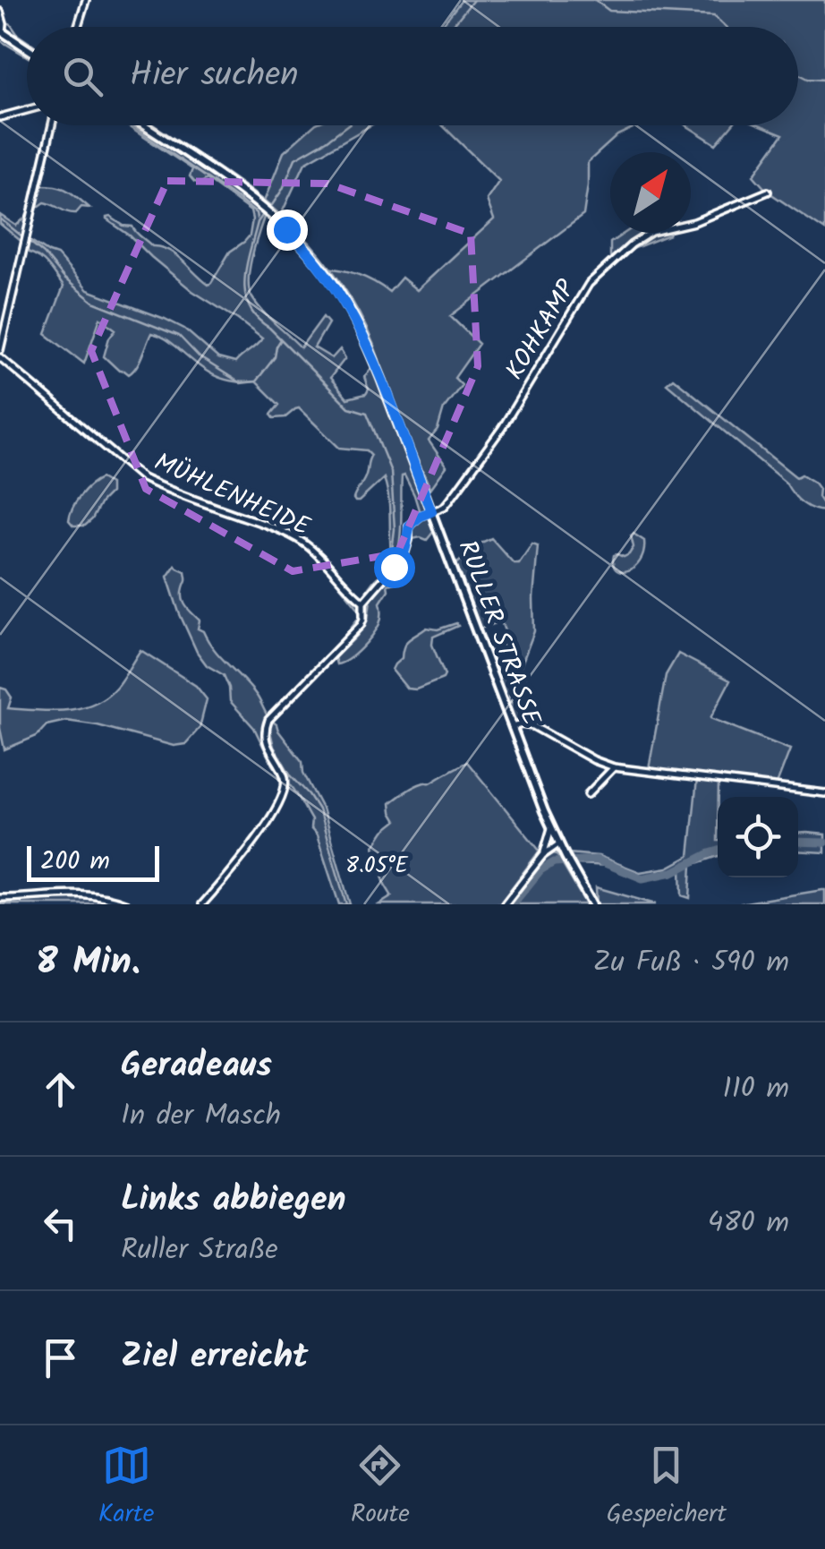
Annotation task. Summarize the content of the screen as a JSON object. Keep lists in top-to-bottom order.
{
  "streets": {
    "main road": ["RULLER STRASSE"],
    "street": ["KOHKAMP", "MÜHLENHEIDE"]
  },
  "crossings": [
    ["KOHKAMP", "MÜHLENHEIDE"],
    ["KOHKAMP", "RULLER STRASSE"]
  ],
  "scale_bar": "200 m",
  "north": "top right",
  "page": {
    "search": "Hier suchen",
    "scale": "200 m",
    "heading": ["8 Min.", "Zu Fuß · 590 m"],
    "list": [
      ["Geradeaus", "In der Masch", "110 m"],
      ["Links abbiegen", "Ruller Straße", "480 m"],
      "Ziel erreicht"
    ],
    "nav": ["Karte", "Route", "Gespeichert"]
  },
  "coordinates": ["8.05°E"]
}
